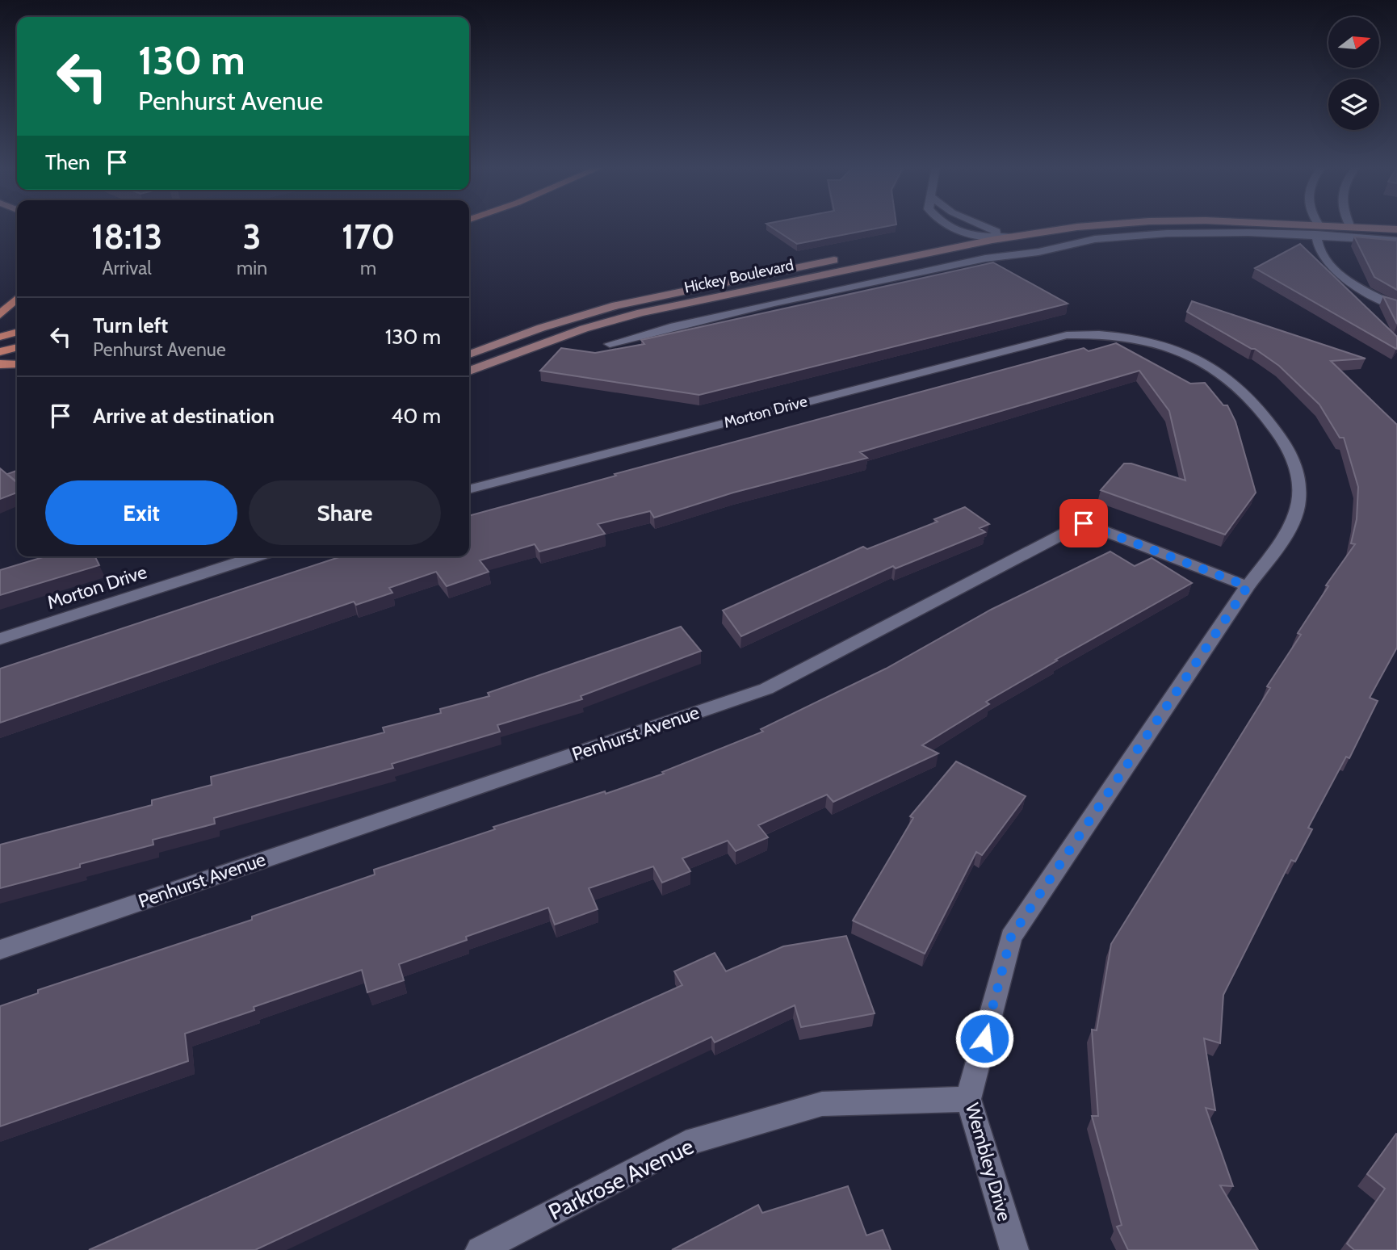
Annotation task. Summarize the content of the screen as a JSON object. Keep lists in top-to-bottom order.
{
  "streets": {
    "main road": ["Hickey Boulevard"],
    "street": [
      "Morton Drive",
      "Penhurst Avenue",
      "Wembley Drive",
      "Parkrose Avenue"
    ]
  },
  "crossings": [
    ["Morton Drive", "Wembley Drive"],
    ["Penhurst Avenue", "Wembley Drive"],
    ["Wembley Drive", "Parkrose Avenue"]
  ],
  "north": "right",
  "page": {
    "turn": ["130 m", "Penhurst Avenue"],
    "then": "Then",
    "eta": [
      "18:13",
      "Arrival",
      "3",
      "min",
      "170",
      "m"
    ],
    "list": [
      {
        "name": "Turn left",
        "note": "Penhurst Avenue",
        "value": "130 m"
      },
      {
        "name": "Arrive at destination",
        "value": "40 m"
      }
    ],
    "buttons": ["Exit", "Share"]
  }
}
